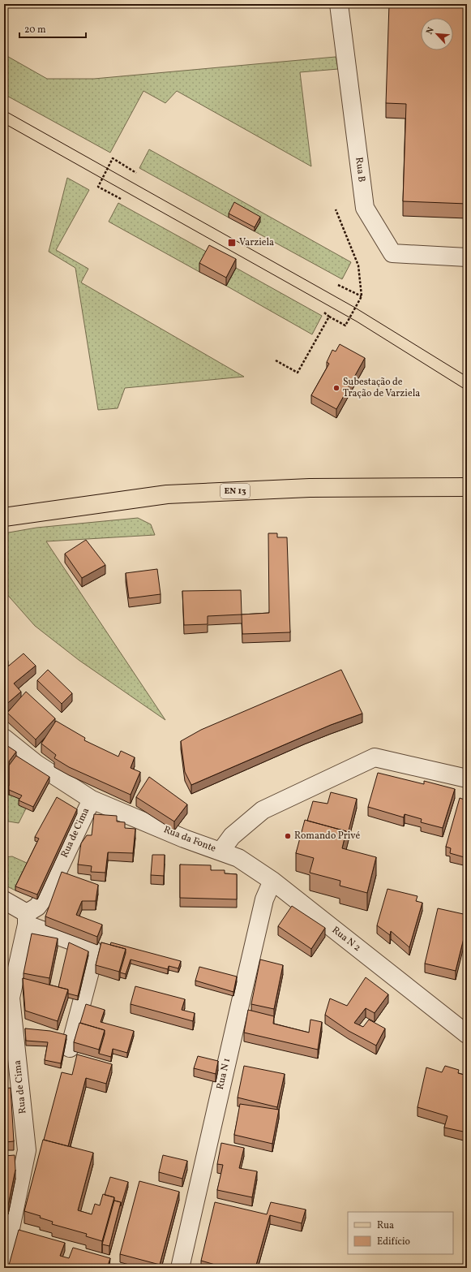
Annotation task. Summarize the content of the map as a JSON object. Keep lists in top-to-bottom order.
{
  "streets": {
    "main road": ["EN 13"],
    "street": [
      "Rua B",
      "Rua de Cima",
      "Rua da Fonte",
      "Rua N 2",
      "Rua N 1"
    ]
  },
  "crossings": [
    ["Rua de Cima", "Rua da Fonte"],
    ["Rua da Fonte", "Rua N 2"],
    ["Rua N 2", "Rua N 1"]
  ],
  "places": {
    "transit": ["Varziela"],
    "other": ["Subestação de Tração de Varziela", "Romando Privé"]
  },
  "legend": ["Rua", "Edifício"],
  "scale_bar": "20 m",
  "north": "top left"
}
